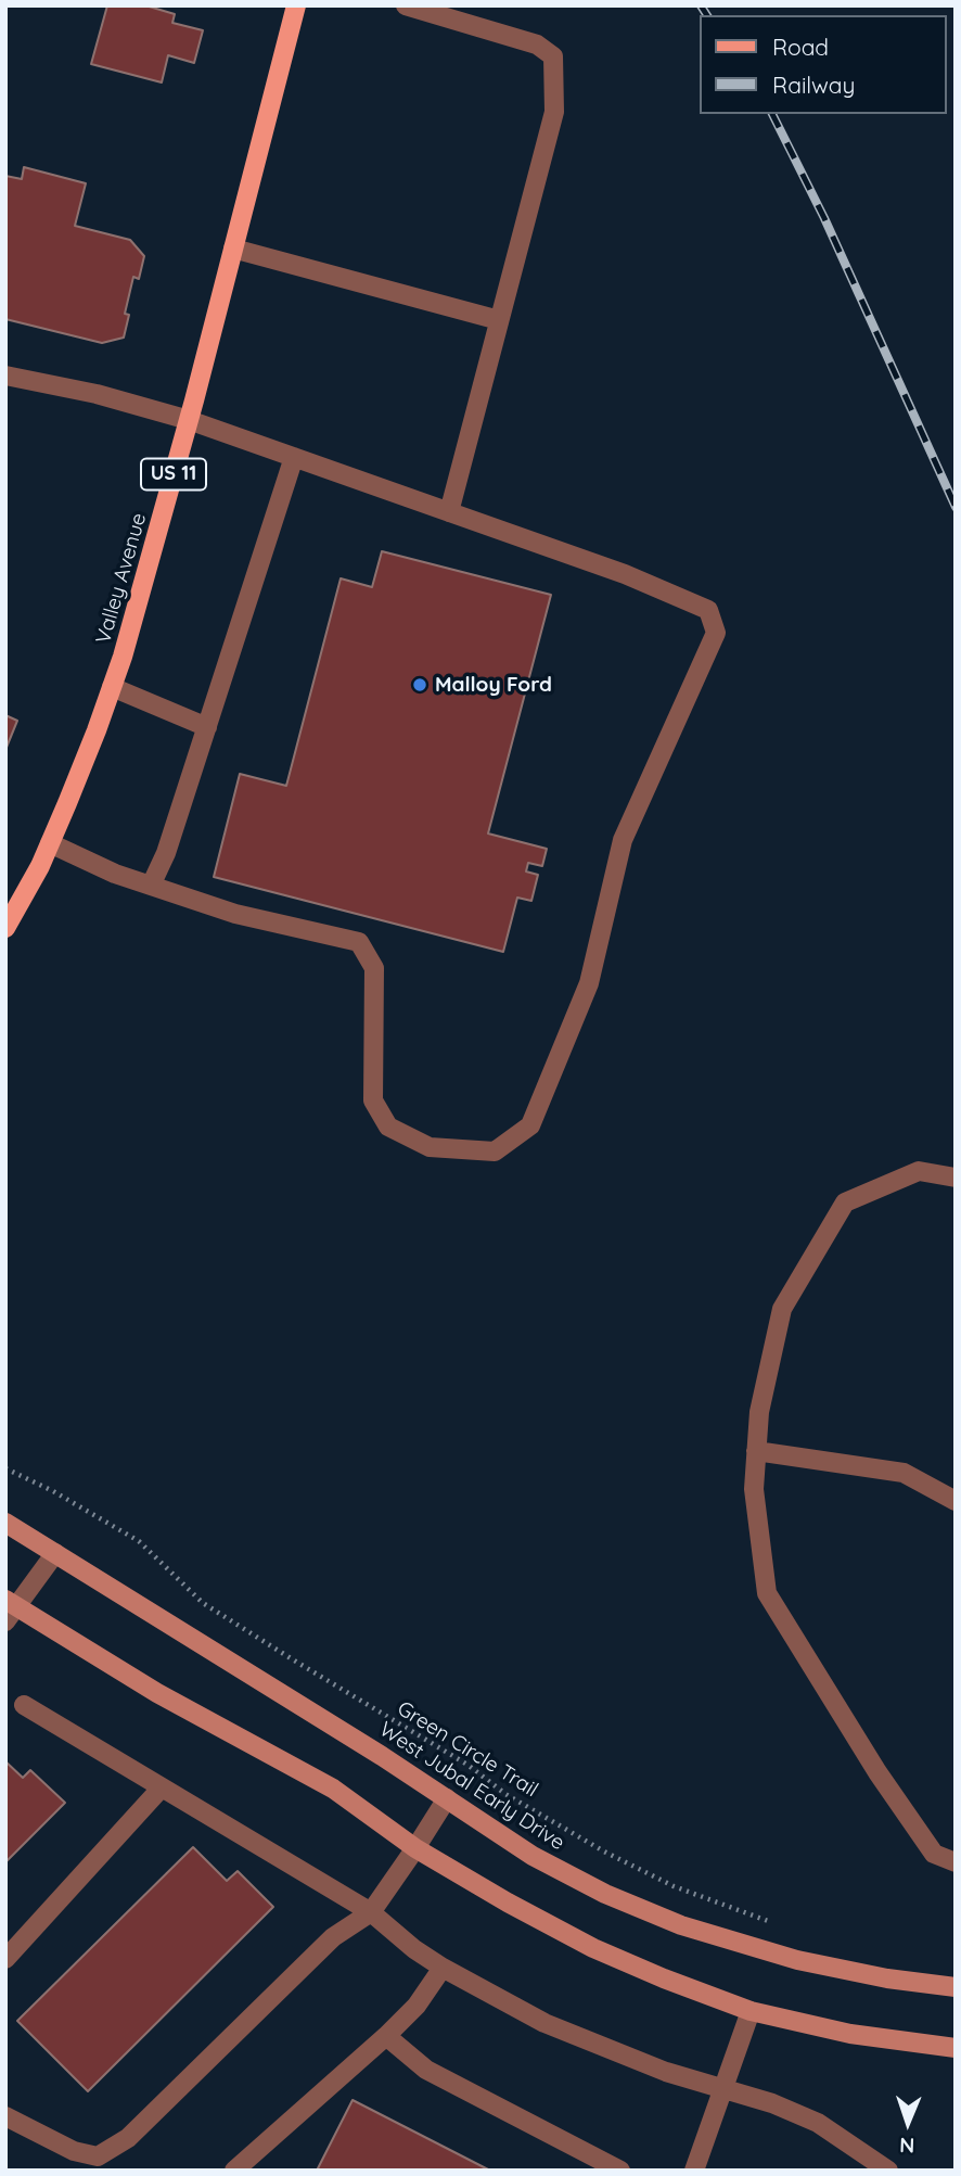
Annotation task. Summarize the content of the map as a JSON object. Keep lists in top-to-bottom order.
{
  "streets": {
    "main road": ["US 11", "Valley Avenue", "West Jubal Early Drive"],
    "path": ["Green Circle Trail"]
  },
  "places": ["Malloy Ford"],
  "legend": ["Road", "Railway"],
  "north": "bottom"
}
